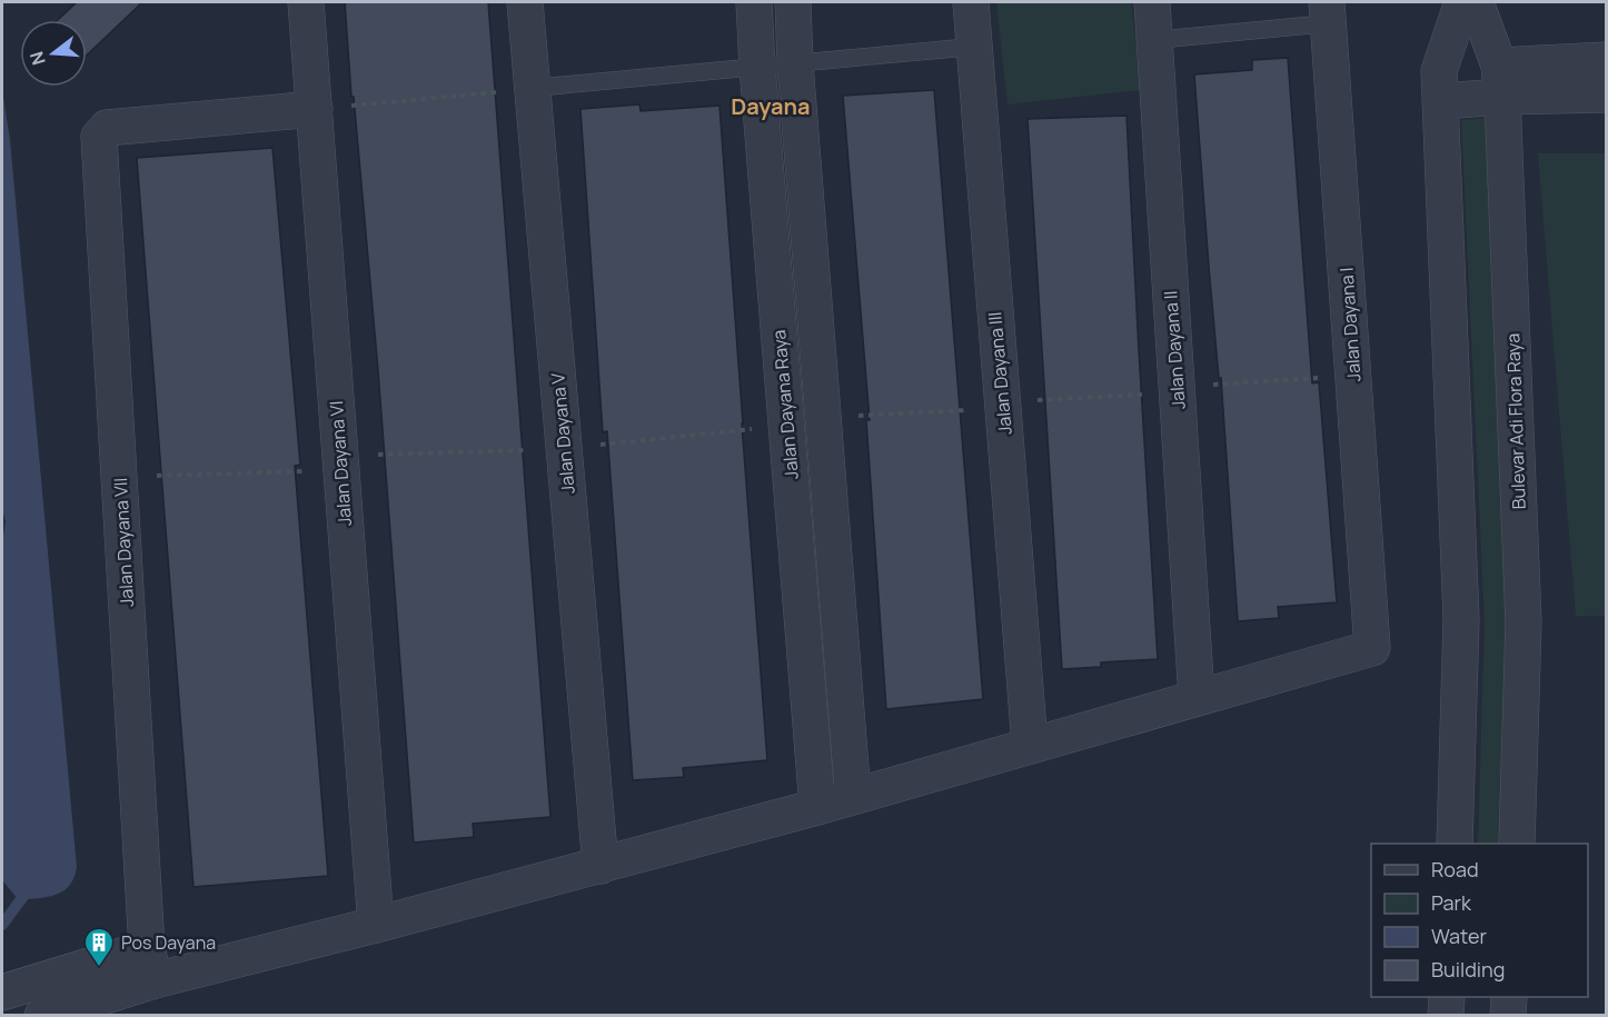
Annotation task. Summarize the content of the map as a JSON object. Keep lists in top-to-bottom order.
{
  "streets": {
    "street": [
      "Jalan Dayana I",
      "Jalan Dayana II",
      "Jalan Dayana III",
      "Jalan Dayana Raya",
      "Bulevar Adi Flora Raya",
      "Jalan Dayana V",
      "Jalan Dayana VI",
      "Jalan Dayana VII"
    ]
  },
  "crossings": [
    ["Jalan Dayana I", "Jalan Dayana II"],
    ["Jalan Dayana VI", "Jalan Dayana VII"]
  ],
  "districts": ["Dayana"],
  "places": {
    "building": ["Pos Dayana"]
  },
  "legend": [
    "Road",
    "Park",
    "Water",
    "Building"
  ],
  "north": "left"
}
